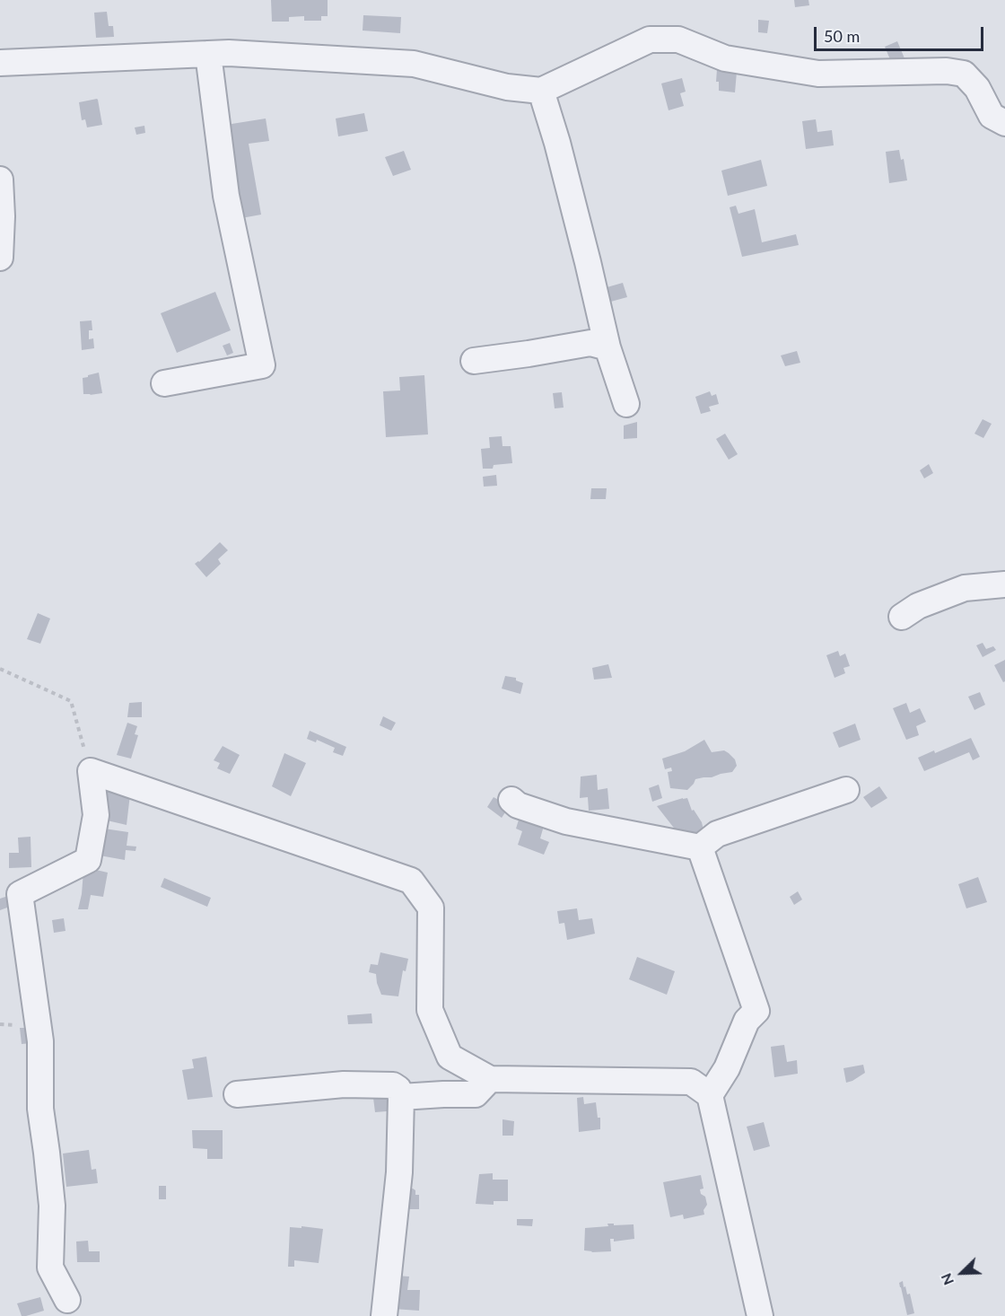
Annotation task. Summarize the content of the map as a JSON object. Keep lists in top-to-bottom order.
{
  "scale_bar": "50 m",
  "north": "bottom left"
}
